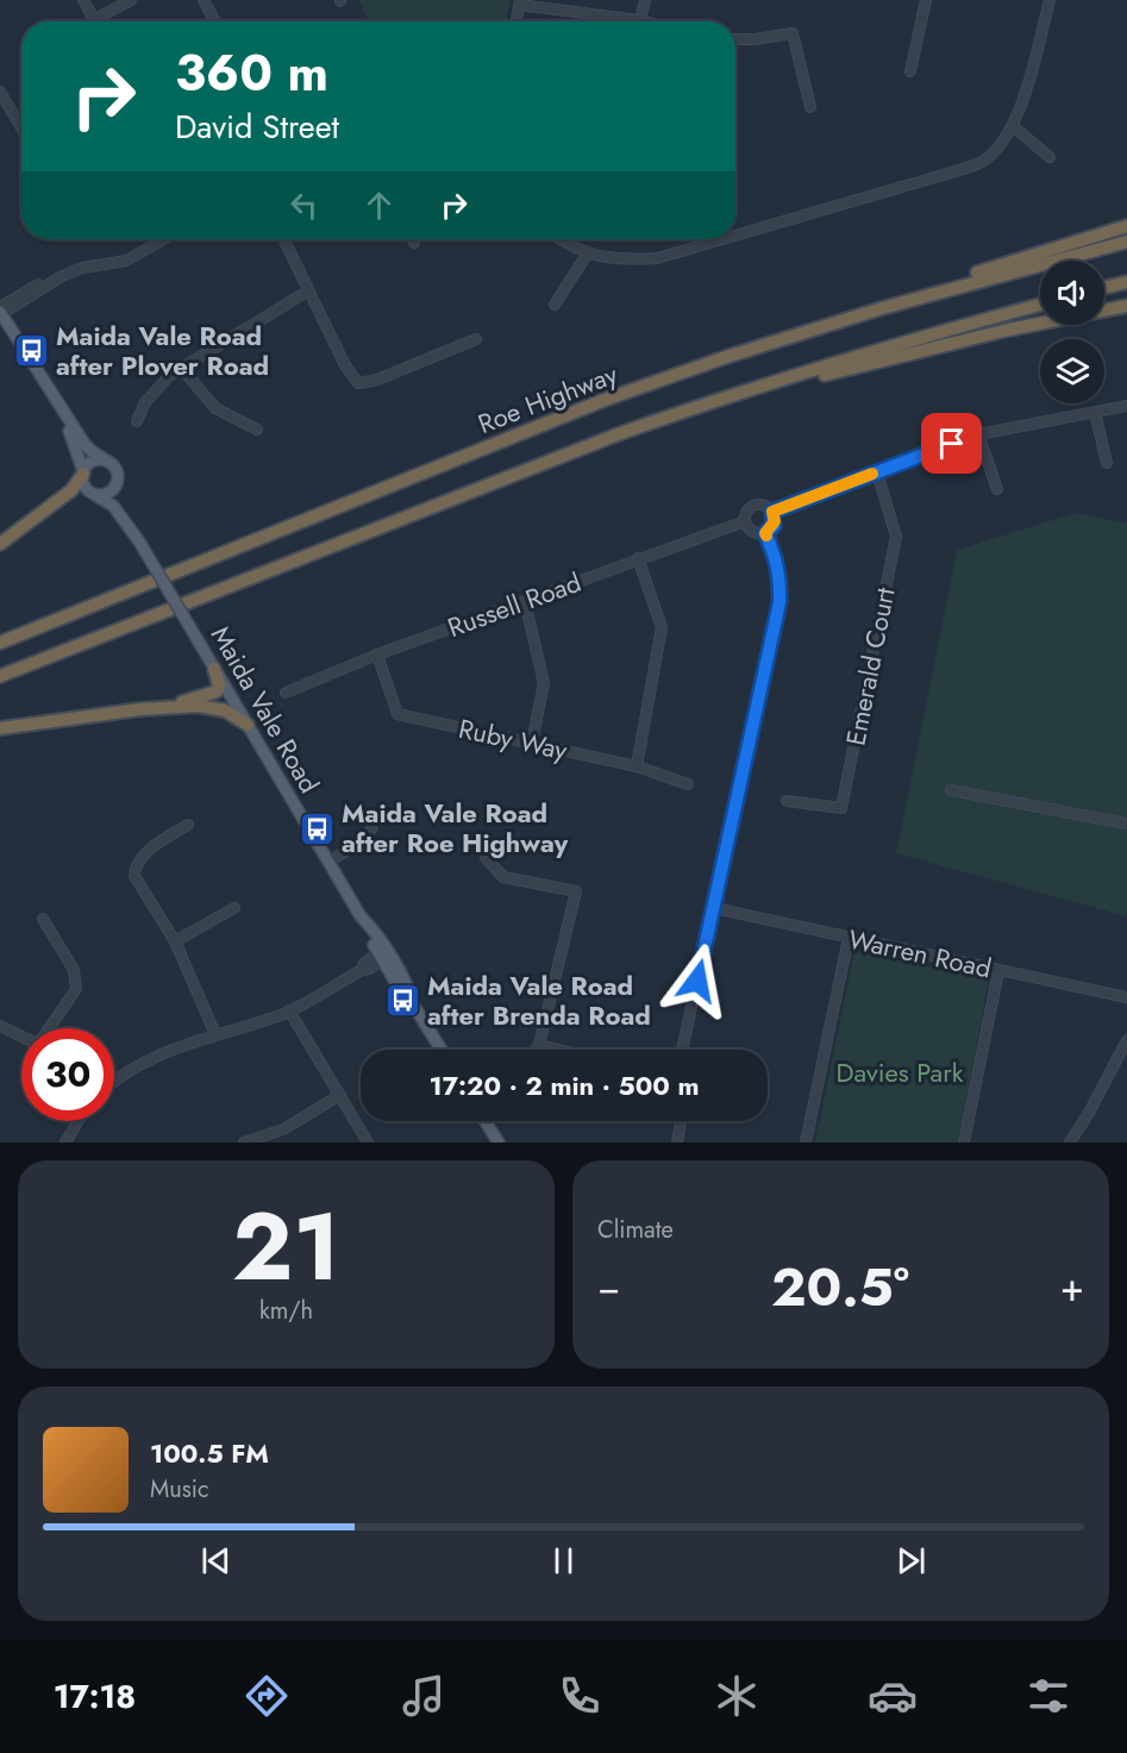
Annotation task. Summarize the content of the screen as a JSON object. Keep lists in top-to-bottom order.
{
  "streets": {
    "highway": ["Roe Highway"],
    "main road": ["Maida Vale Road"],
    "street": [
      "Russell Road",
      "Emerald Court",
      "Ruby Way",
      "Warren Road"
    ]
  },
  "crossings": [
    ["Russell Road", "Ruby Way"]
  ],
  "parks": ["Davies Park"],
  "places": {
    "bus stop": ["Maida Vale Road after Plover Road", "Maida Vale Road after Roe Highway", "Maida Vale Road after Brenda Road"]
  },
  "page": {
    "turn": ["360 m", "David Street"],
    "limit": "30",
    "trip": "17:20 · 2 min · 500 m",
    "tile": [
      ["21", "km/h"],
      "Climate"
    ],
    "heat": ["−", "20.5°", "+"],
    "song": ["100.5 FM", "Music"],
    "tabs": "17:18"
  }
}
